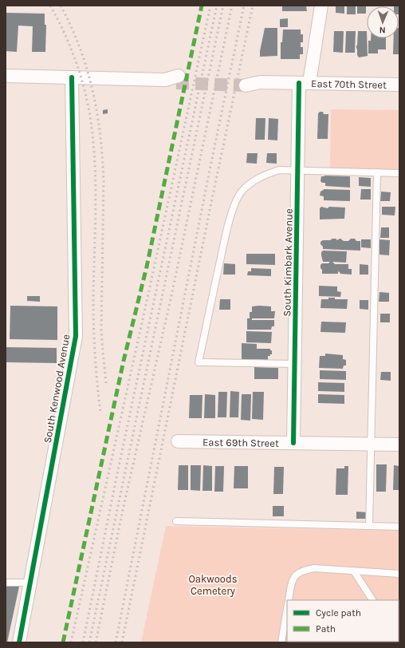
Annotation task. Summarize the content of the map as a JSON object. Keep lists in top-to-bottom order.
{
  "streets": {
    "street": [
      "East 70th Street",
      "South Kimbark Avenue",
      "South Kenwood Avenue",
      "East 69th Street"
    ]
  },
  "crossings": [
    ["East 70th Street", "South Kimbark Avenue"],
    ["South Kimbark Avenue", "East 69th Street"]
  ],
  "parks": ["Oakwoods Cemetery"],
  "legend": ["Cycle path", "Path"],
  "north": "bottom"
}
